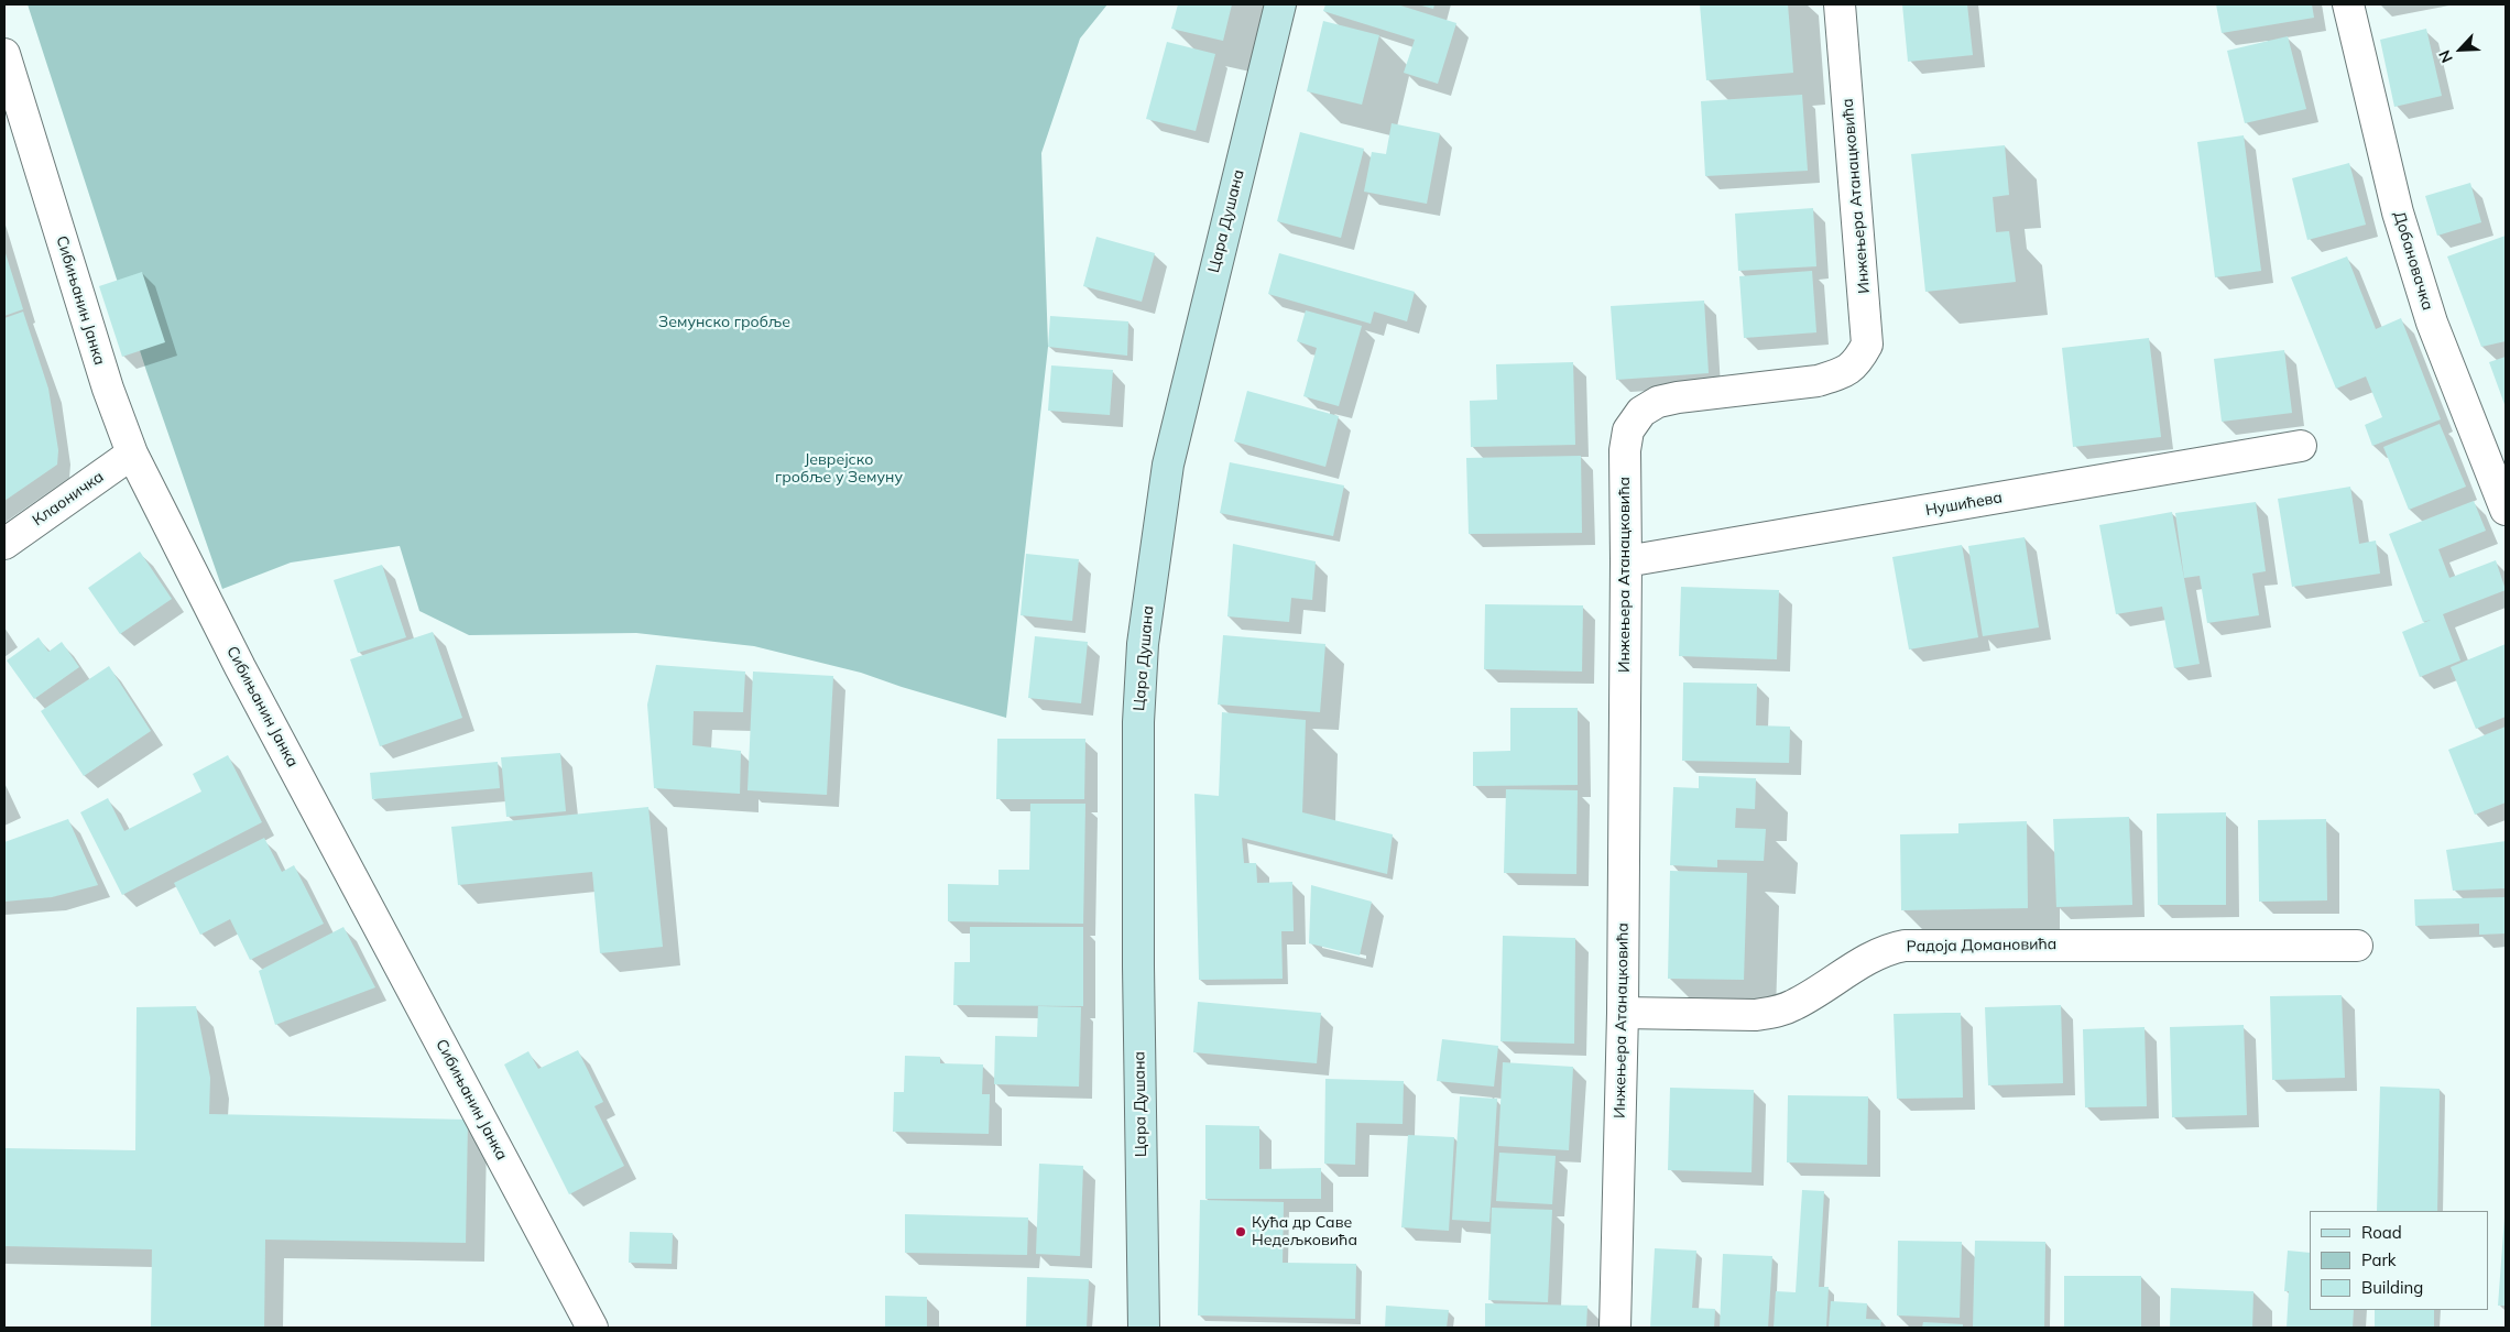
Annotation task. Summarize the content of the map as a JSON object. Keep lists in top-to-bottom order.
{
  "streets": {
    "main road": ["Цара Душана"],
    "street": [
      "Инжењера Атанацковића",
      "Добановачка",
      "Сибињанин Јанка",
      "Клаоничка",
      "Нушићева",
      "Радоја Домановића"
    ]
  },
  "crossings": [
    ["Инжењера Атанацковића", "Нушићева"],
    ["Инжењера Атанацковића", "Радоја Домановића"],
    ["Сибињанин Јанка", "Клаоничка"]
  ],
  "parks": ["Земунско гробље", "Јеврејско гробље у Земуну"],
  "places": ["Кућа др Саве Недељковића"],
  "legend": ["Road", "Park", "Building"],
  "north": "bottom left"
}
